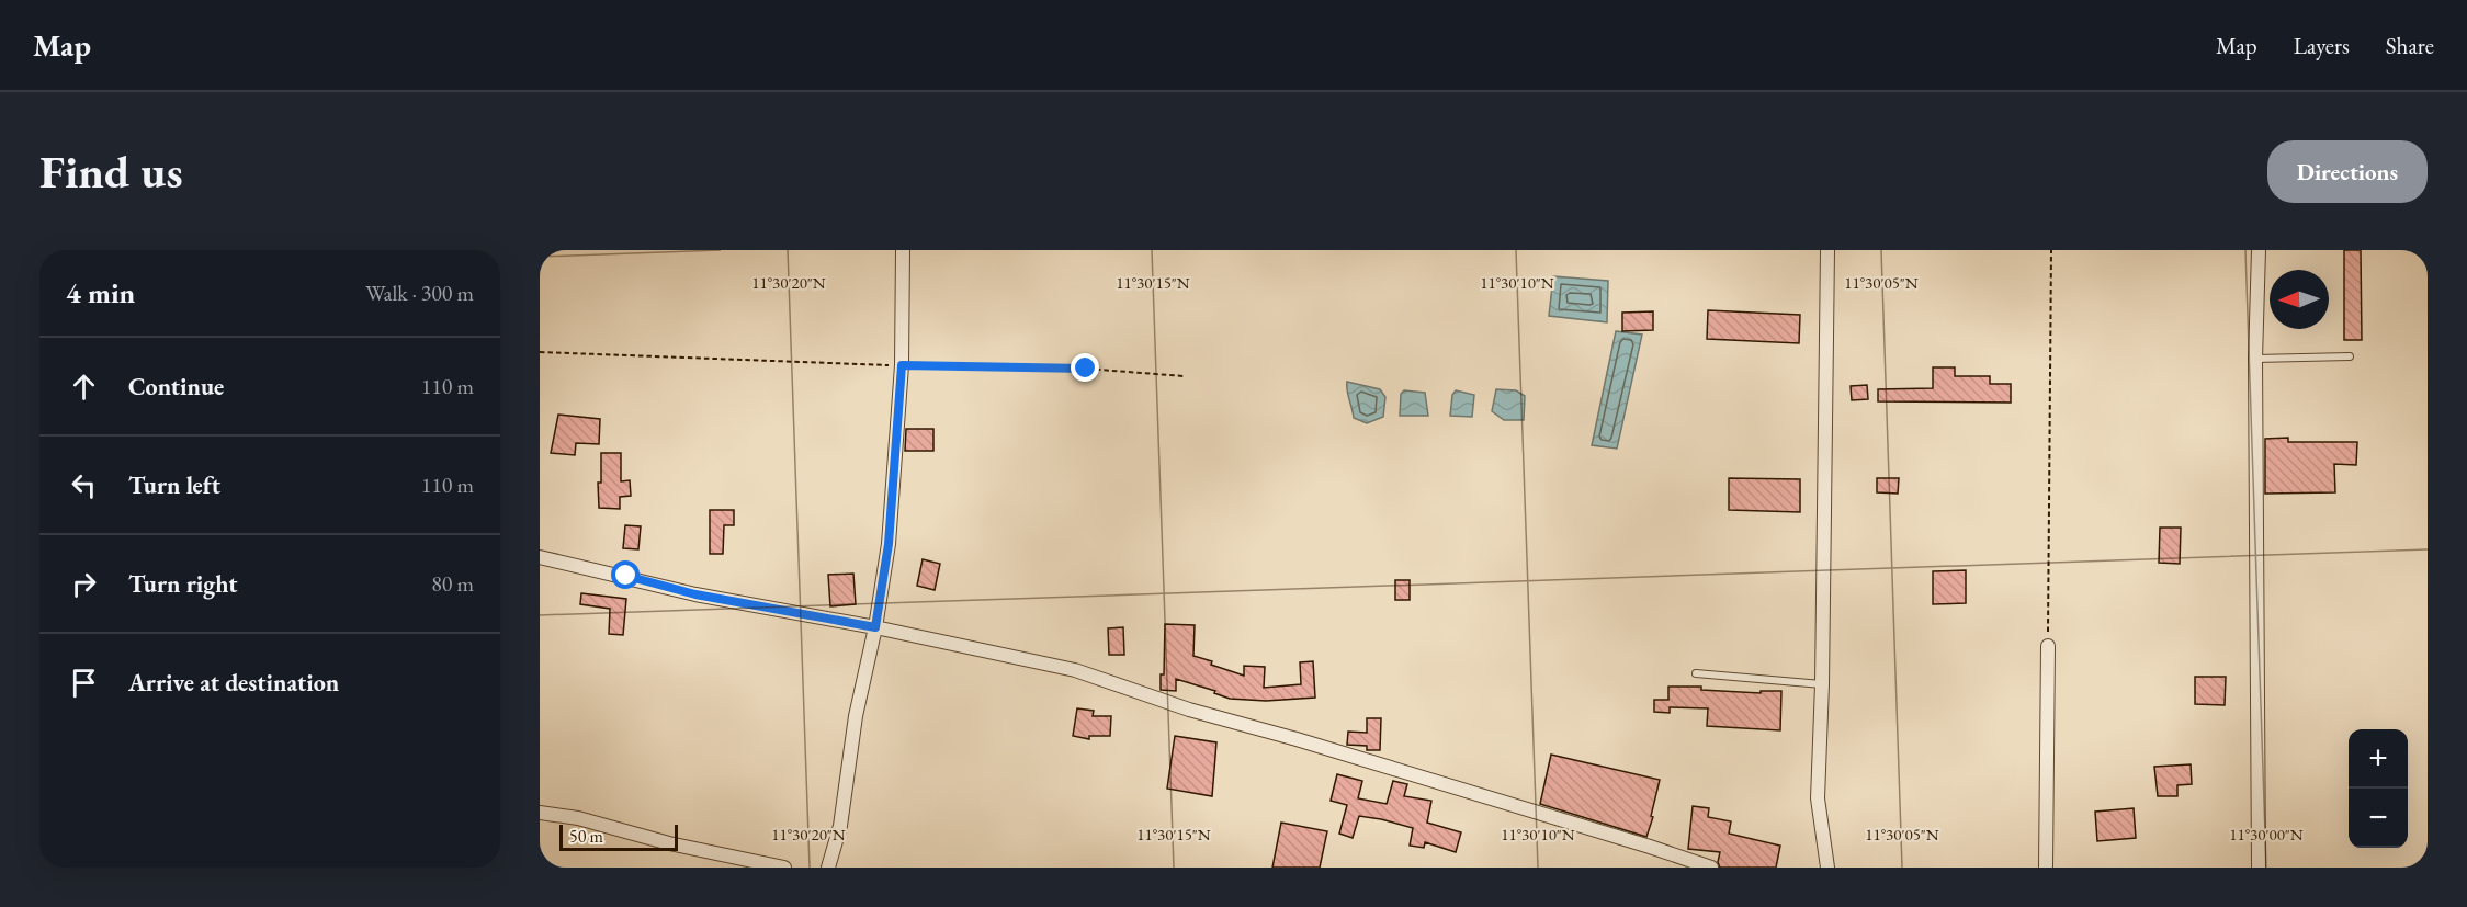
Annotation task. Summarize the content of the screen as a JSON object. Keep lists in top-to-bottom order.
{
  "scale_bar": "50 m",
  "north": "left",
  "page": {
    "header": "Map",
    "nav": ["Map", "Layers", "Share"],
    "buttons": "Directions",
    "title": "Find us",
    "heading": ["4 min", "Walk · 300 m"],
    "list": [
      ["Continue", "110 m"],
      ["Turn left", "110 m"],
      ["Turn right", "80 m"],
      "Arrive at destination"
    ],
    "map_buttons": ["+", "−"],
    "scale": "50 m"
  },
  "coordinates": [
    "11°30'20\"N",
    "11°30'15\"N",
    "11°30'10\"N",
    "11°30'05\"N",
    "11°30'00\"N"
  ]
}
